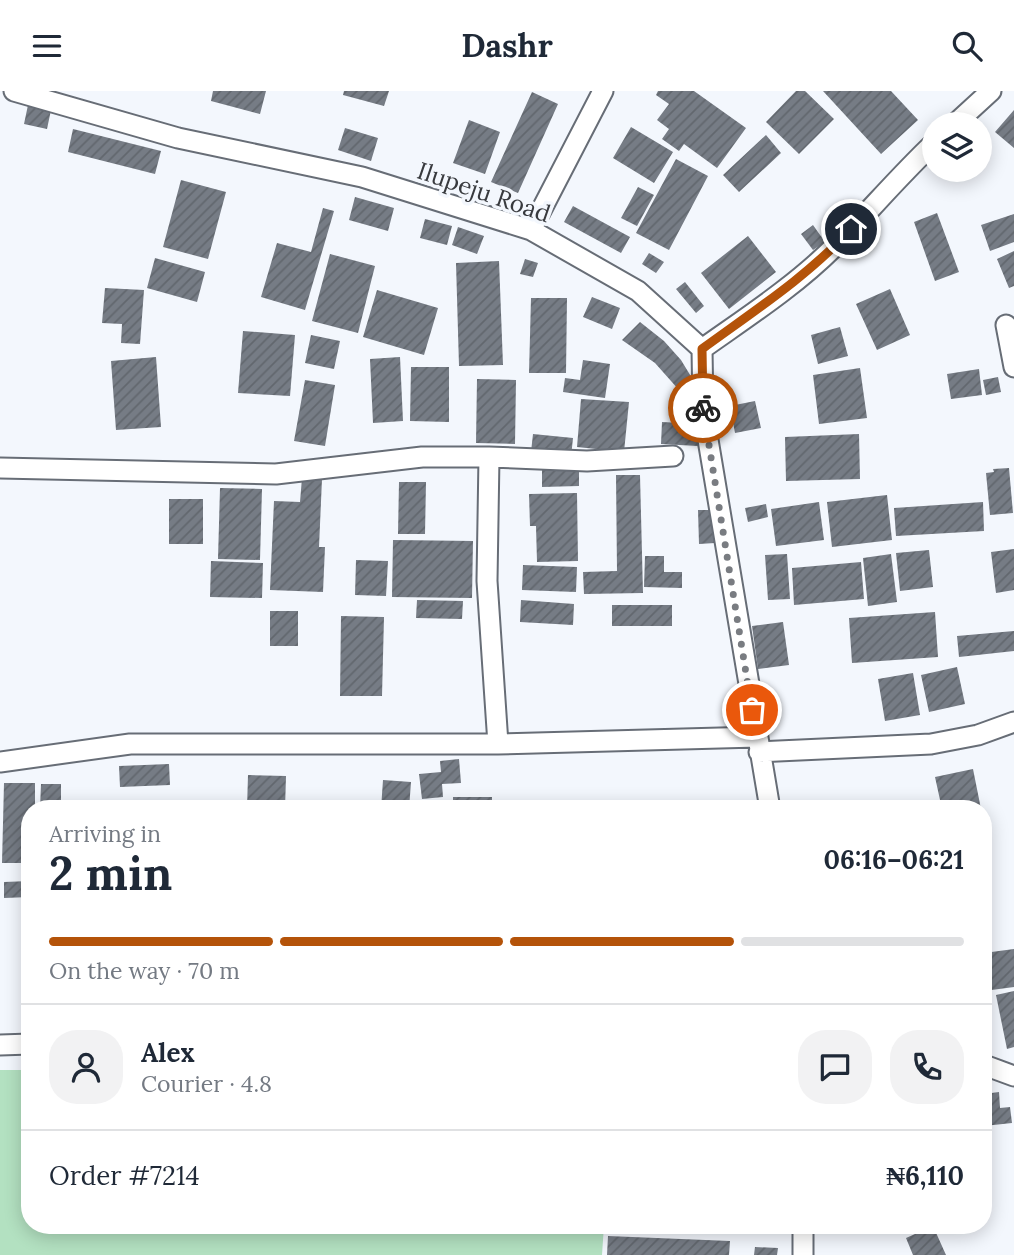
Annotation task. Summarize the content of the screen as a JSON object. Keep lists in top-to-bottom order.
{
  "streets": {
    "street": ["Ilupeju Road"]
  },
  "page": {
    "header": "Dashr",
    "heading": ["2 min", "Arriving in", "06:16–06:21"],
    "panel": [
      "Alex",
      "Courier · 4.8",
      "Order #7214",
      "₦6,110"
    ],
    "bar": "On the way · 70 m"
  }
}
